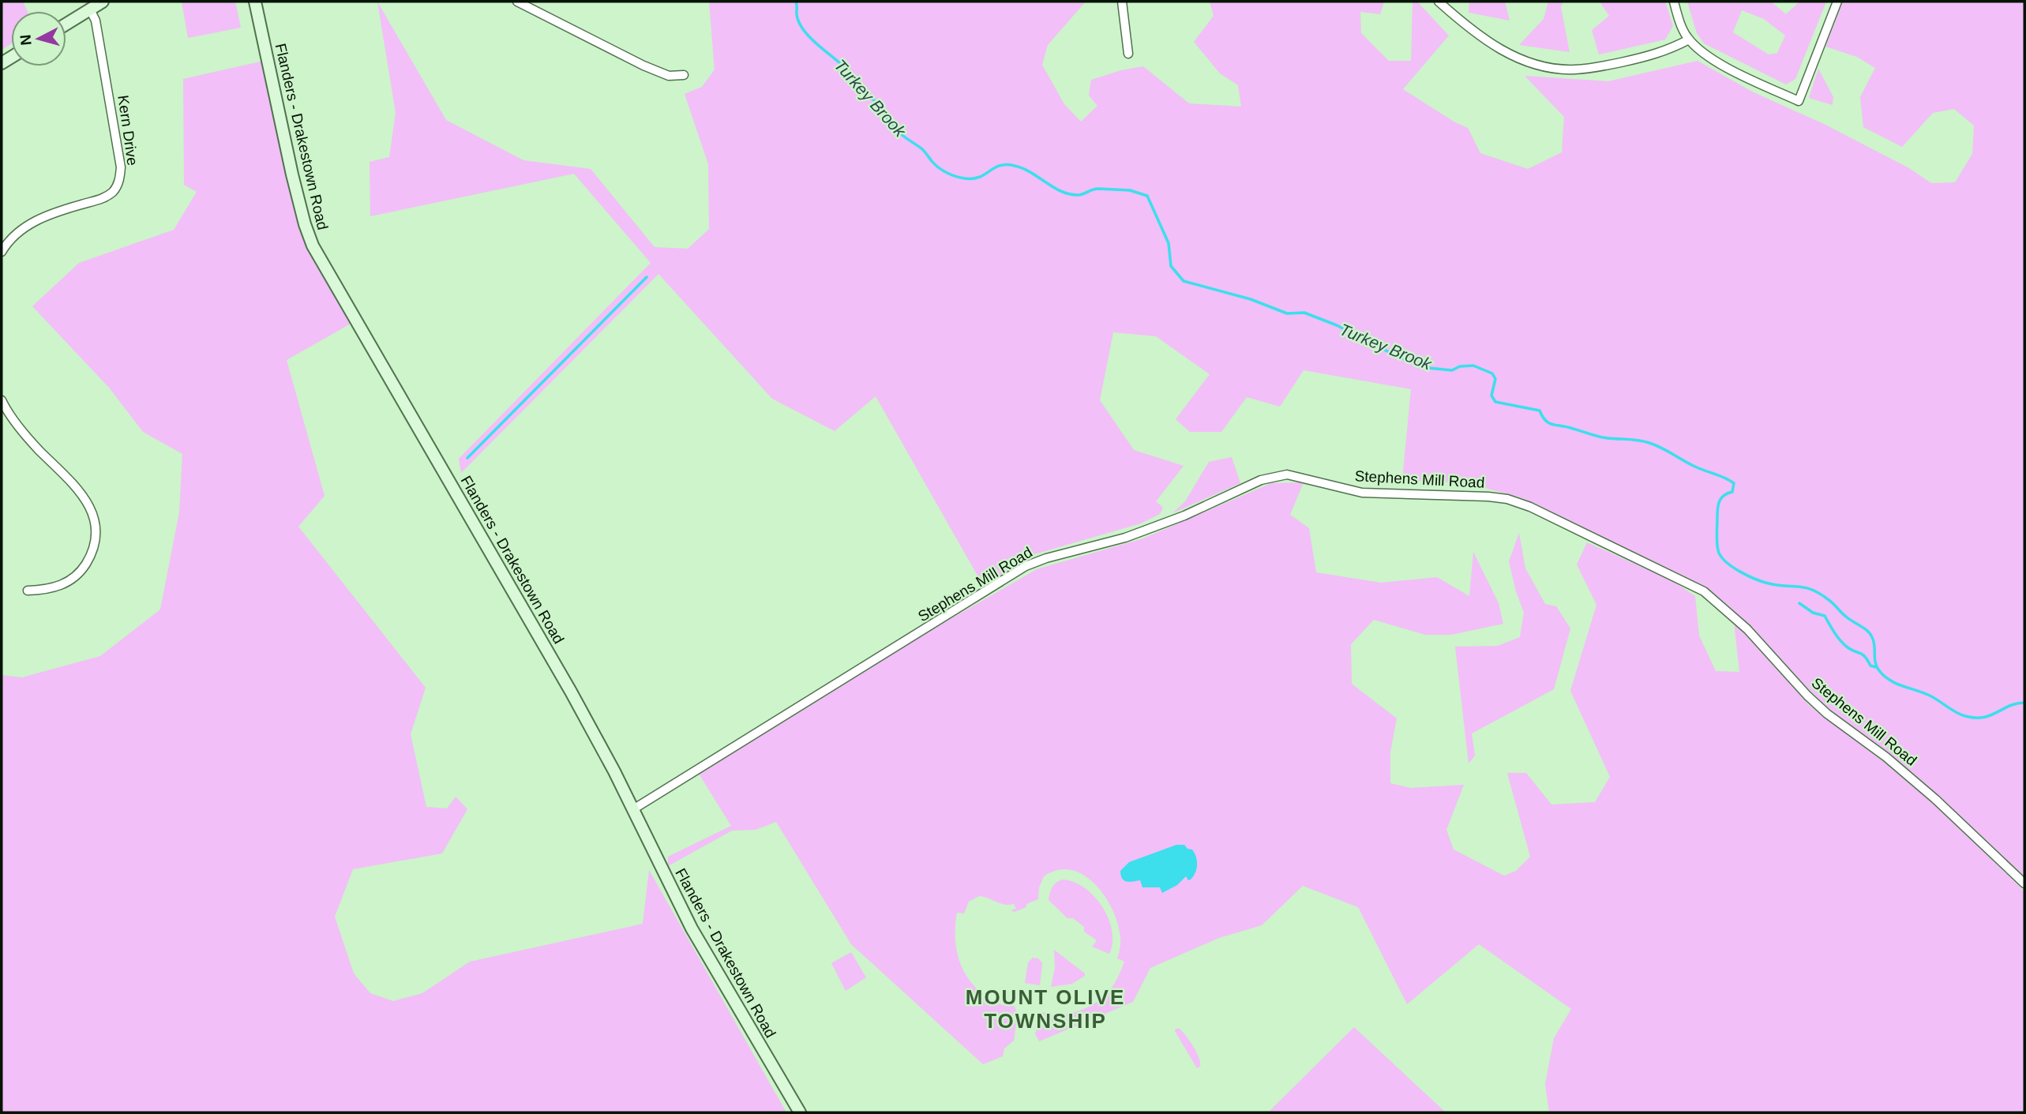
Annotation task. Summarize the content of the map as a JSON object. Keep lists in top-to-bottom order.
{
  "streets": {
    "street": ["Kern Drive", "Flanders - Drakestown Road", "Stephens Mill Road"]
  },
  "crossings": [
    ["Flanders - Drakestown Road", "Stephens Mill Road"]
  ],
  "districts": ["MOUNT OLIVE TOWNSHIP"],
  "water": ["Turkey Brook"],
  "north": "left"
}
